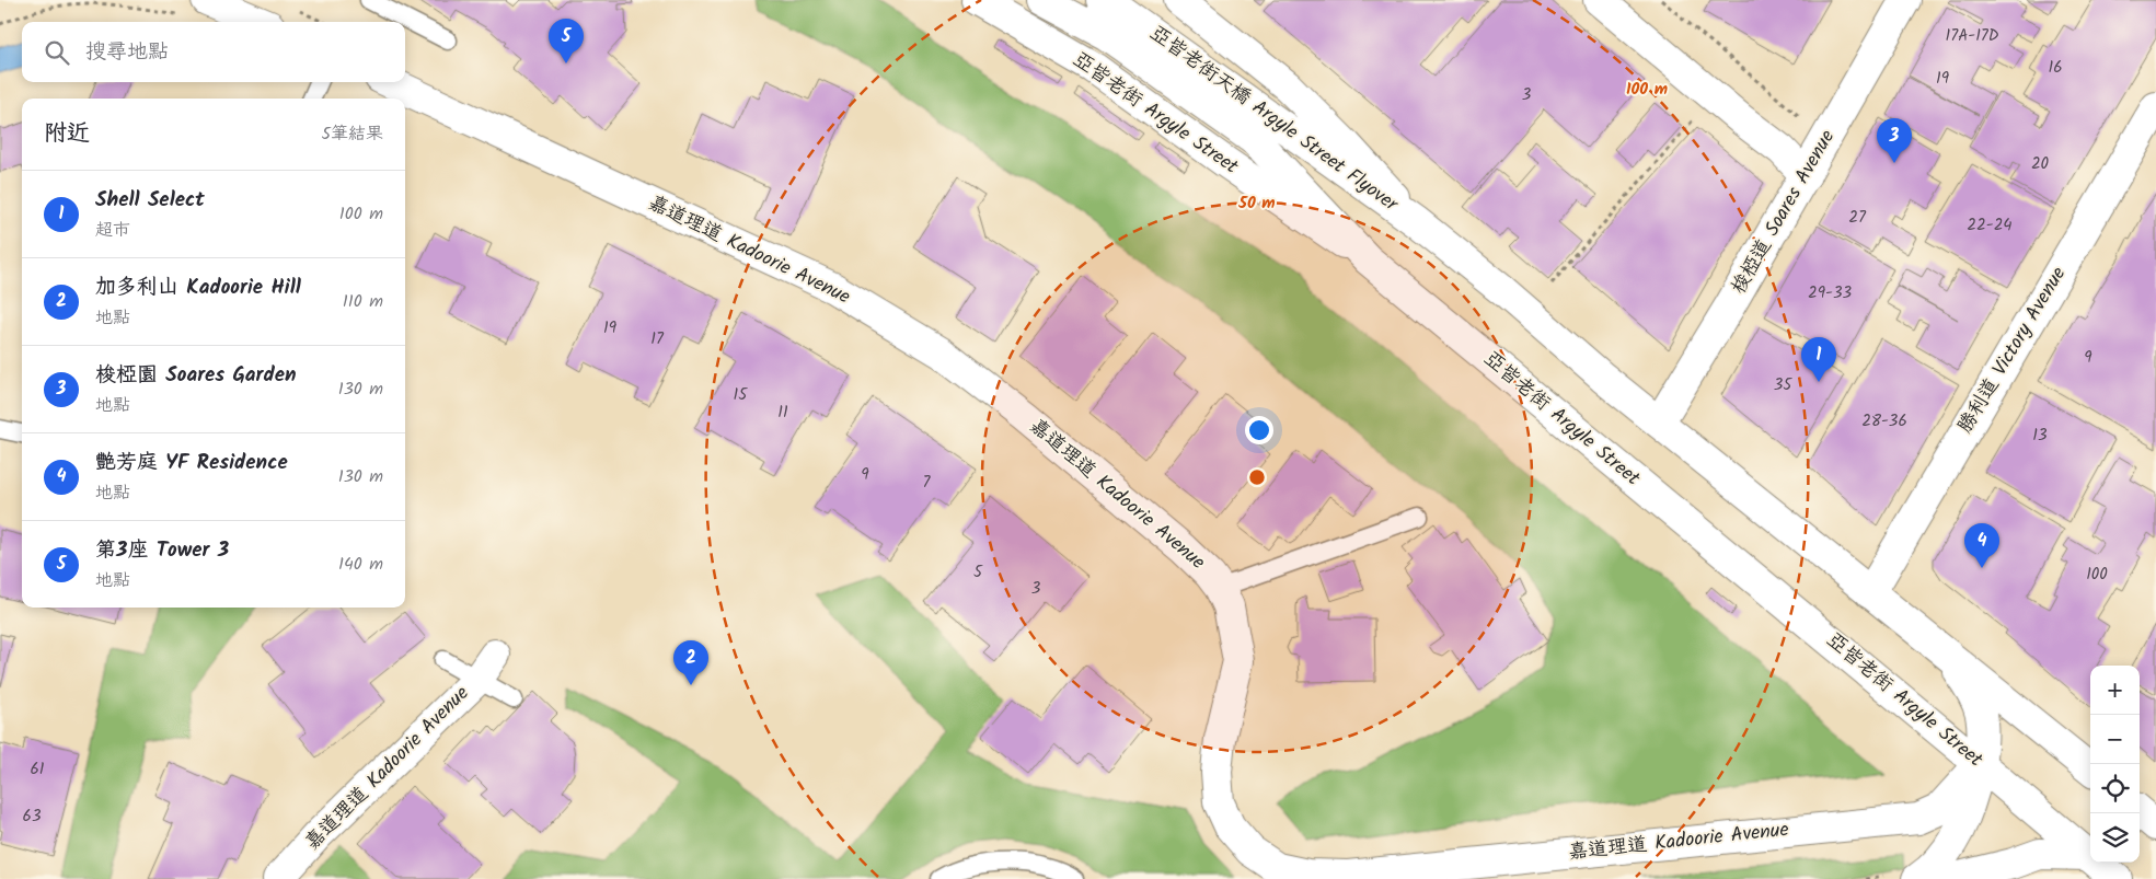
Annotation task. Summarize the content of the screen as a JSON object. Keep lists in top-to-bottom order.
{
  "streets": {
    "street": [
      "亞皆老街 Argyle Street",
      "亞皆老街天橋 Argyle Street Flyover",
      "梭椏道 Soares Avenue",
      "嘉道理道 Kadoorie Avenue",
      "勝利道 Victory Avenue"
    ]
  },
  "crossings": [
    ["亞皆老街 Argyle Street", "亞皆老街天橋 Argyle Street Flyover"],
    ["亞皆老街 Argyle Street", "嘉道理道 Kadoorie Avenue"]
  ],
  "house_numbers": [
    "17A-17D",
    "16",
    "19",
    "3",
    "20",
    "27",
    "22-24",
    "29-33",
    "19",
    "17",
    "9",
    "35",
    "15",
    "11",
    "28-36",
    "13",
    "9",
    "7",
    "5",
    "100",
    "3",
    "61",
    "63"
  ],
  "page": {
    "pins": [
      "5",
      "3",
      "1",
      "4",
      "2"
    ],
    "search": "搜尋地點",
    "heading": ["附近", "5筆結果"],
    "list": [
      {
        "mark": "1",
        "name": "Shell Select",
        "note": "超市",
        "value": "100 m"
      },
      {
        "mark": "2",
        "name": "加多利山 Kadoorie Hill",
        "note": "地點",
        "value": "110 m"
      },
      {
        "mark": "3",
        "name": "梭椏園 Soares Garden",
        "note": "地點",
        "value": "130 m"
      },
      {
        "mark": "4",
        "name": "艷芳庭 YF Residence",
        "note": "地點",
        "value": "130 m"
      },
      {
        "mark": "5",
        "name": "第3座 Tower 3",
        "note": "地點",
        "value": "140 m"
      }
    ],
    "map_buttons": ["+", "−"]
  },
  "rings": ["100 m", "50 m"]
}
